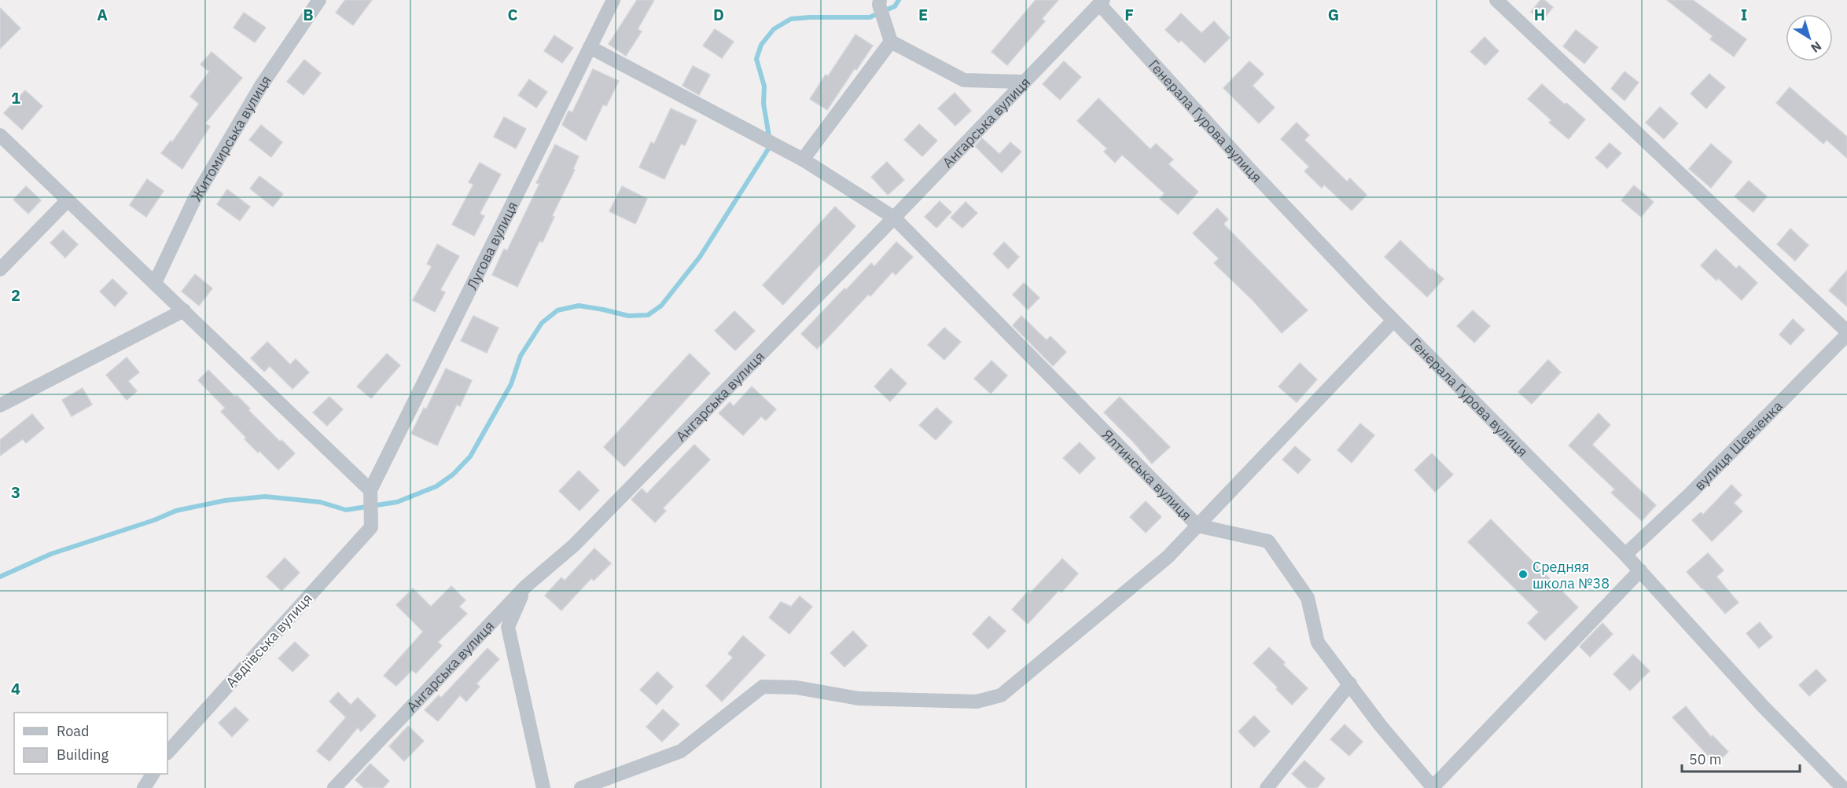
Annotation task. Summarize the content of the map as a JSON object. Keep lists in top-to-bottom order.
{
  "streets": {
    "street": [
      "Генерала Гурова вулиця",
      "Ангарська вулиця",
      "Житомирська вулиця",
      "Лугова вулиця",
      "вулиця Шевченка",
      "Ялтинська вулиця",
      "Авдіївська вулиця"
    ]
  },
  "crossings": [
    ["Генерала Гурова вулиця", "Ангарська вулиця"],
    ["Генерала Гурова вулиця", "вулиця Шевченка"],
    ["Ангарська вулиця", "Ялтинська вулиця"],
    ["Лугова вулиця", "Ялтинська вулиця"],
    ["Лугова вулиця", "Авдіївська вулиця"]
  ],
  "places": ["Средняя школа №38"],
  "legend": ["Road", "Building"],
  "scale_bar": "50 m",
  "north": "bottom right",
  "grid": {
    "columns": [
      "A",
      "B",
      "C",
      "D",
      "E",
      "F",
      "G",
      "H",
      "I"
    ],
    "rows": [
      "1",
      "2",
      "3",
      "4"
    ]
  }
}
